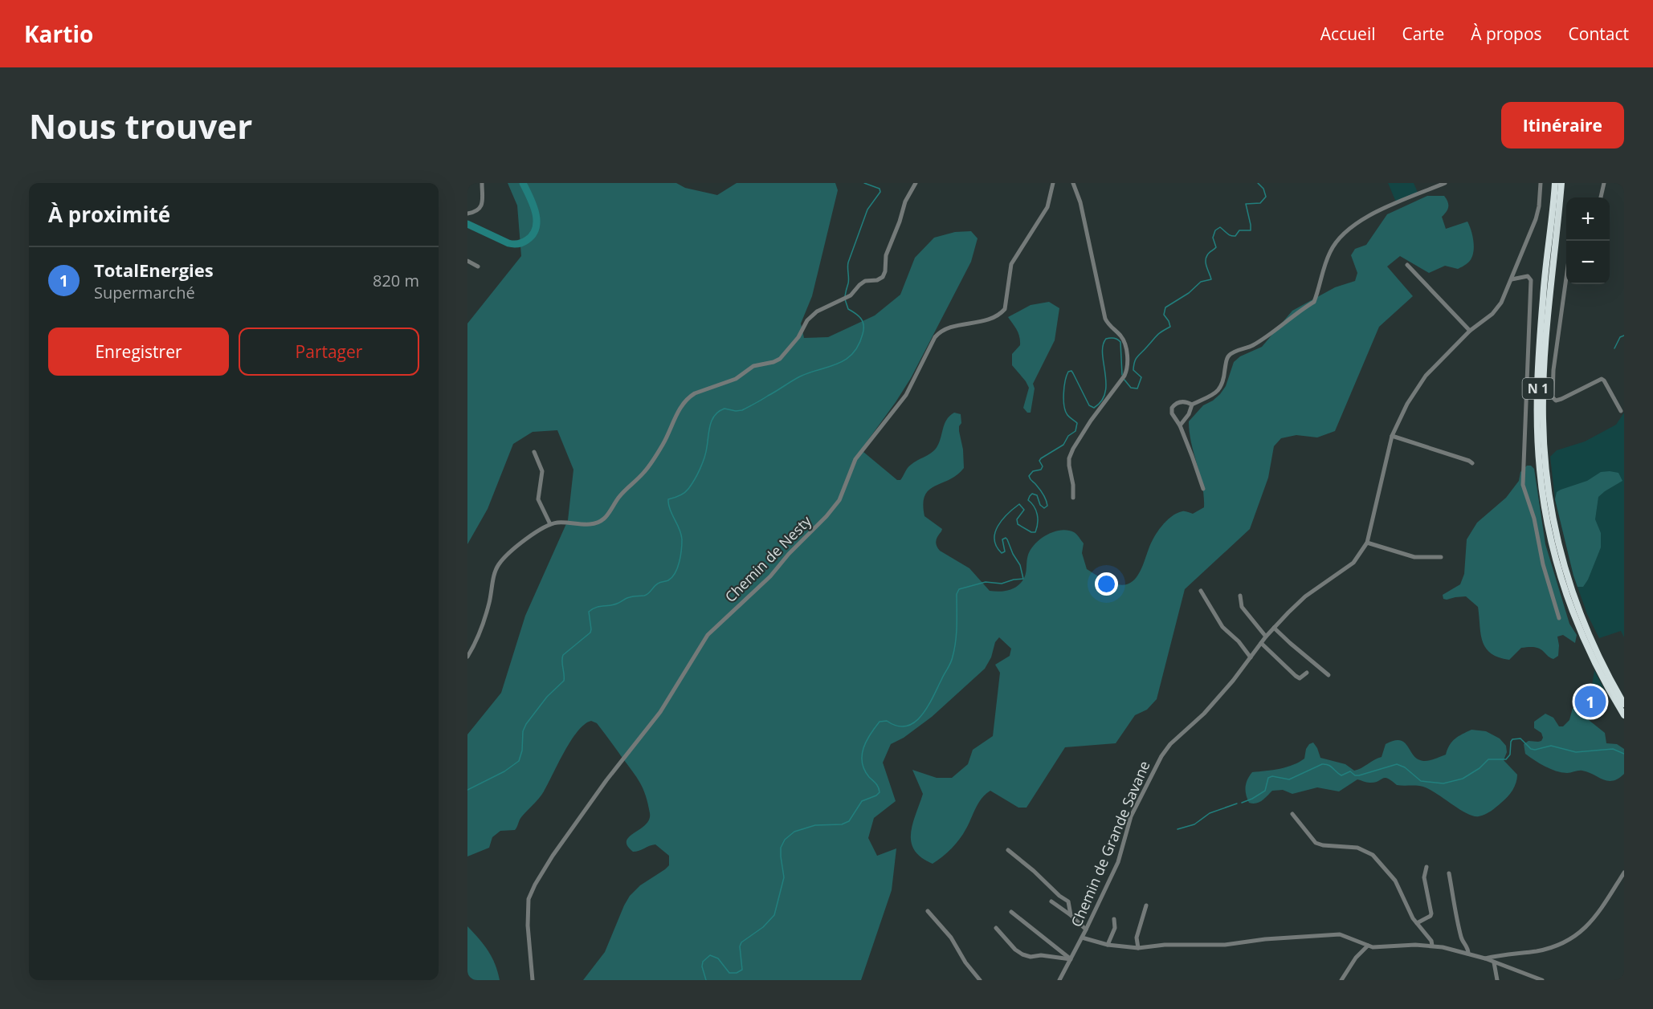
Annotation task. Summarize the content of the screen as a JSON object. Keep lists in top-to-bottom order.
{
  "streets": {
    "highway": ["N 1"],
    "street": ["Chemin de Nesty", "Chemin de Grande Savane"]
  },
  "page": {
    "header": "Kartio",
    "nav": [
      "Accueil",
      "Carte",
      "À propos",
      "Contact"
    ],
    "buttons": [
      "Itinéraire",
      ["Enregistrer", "Partager"]
    ],
    "title": "Nous trouver",
    "heading": "À proximité",
    "map_buttons": ["+", "−"],
    "list": [
      {
        "mark": "1",
        "name": "TotalEnergies",
        "note": "Supermarché",
        "value": "820 m"
      }
    ],
    "pins": "1"
  }
}
